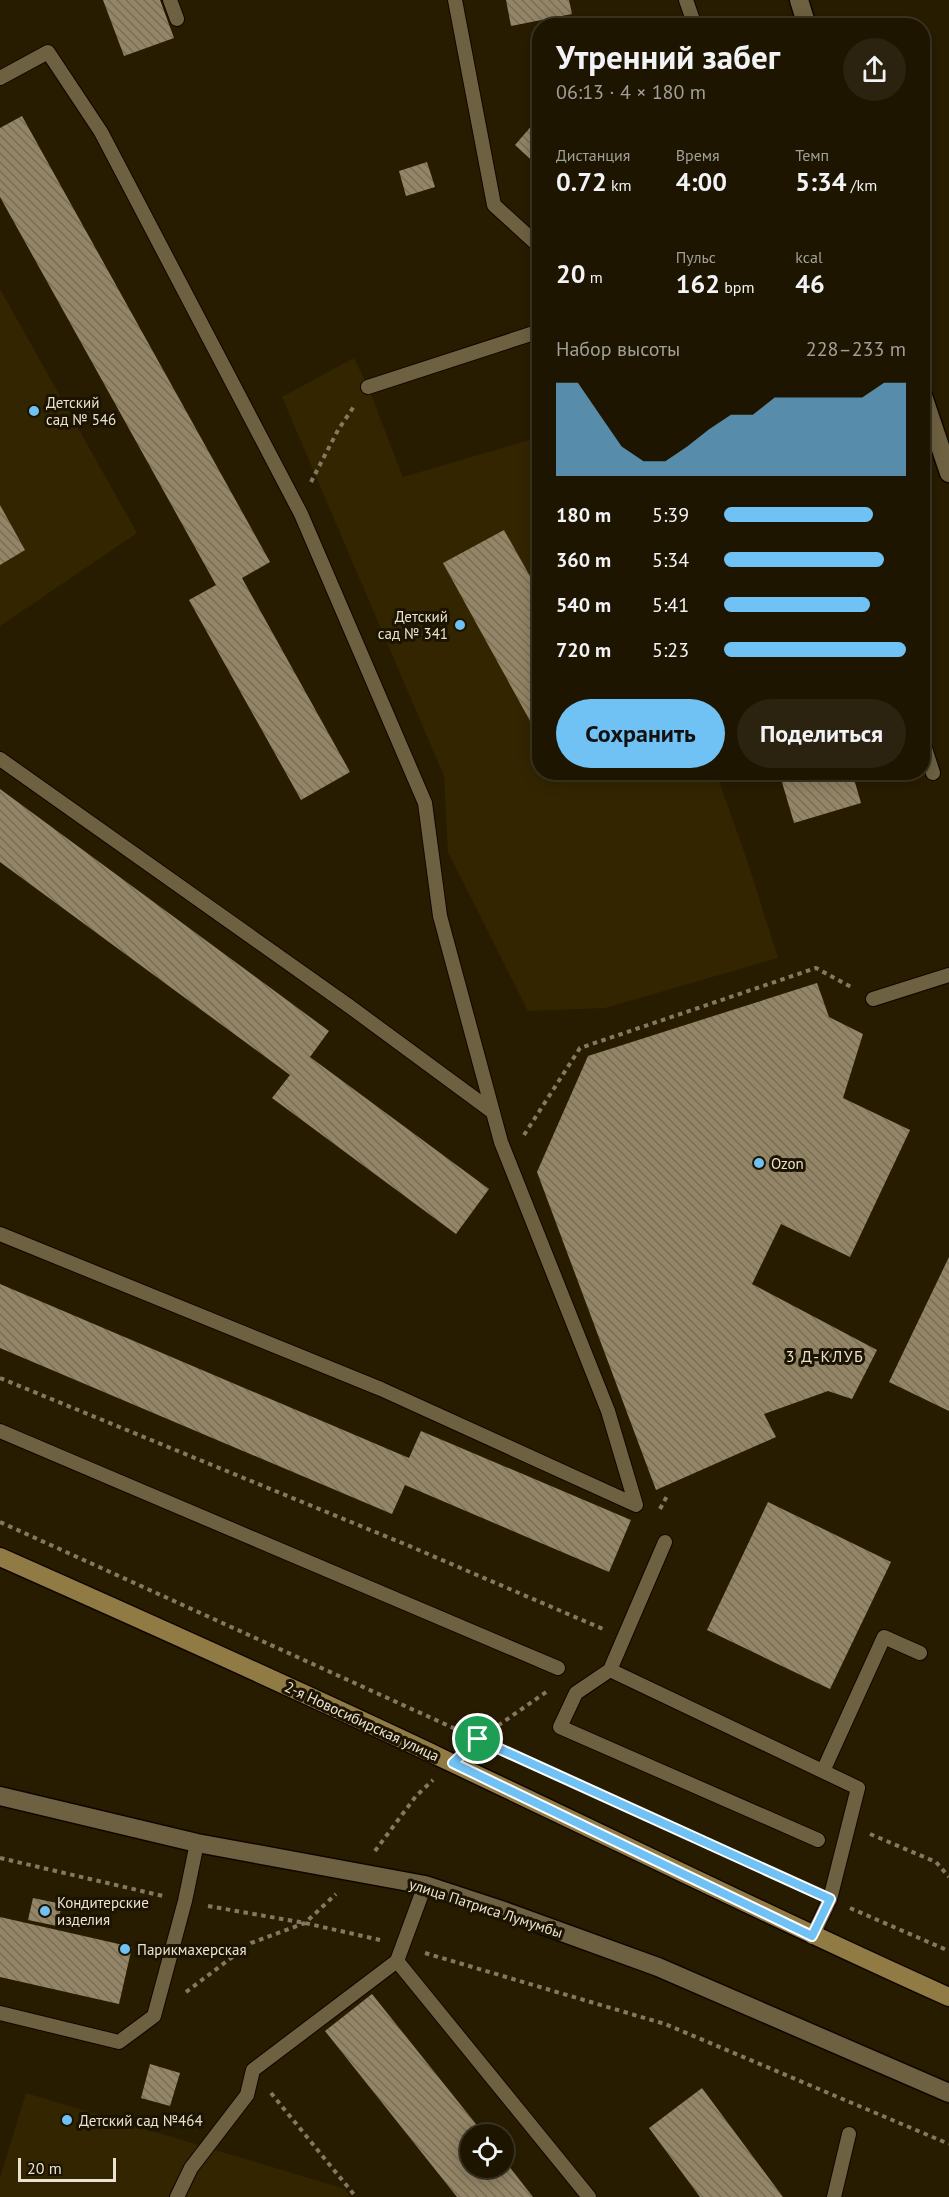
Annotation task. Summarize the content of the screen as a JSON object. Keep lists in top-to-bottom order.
{
  "streets": {
    "main road": ["2-я Новосибирская улица"],
    "street": ["улица Патриса Лумумбы"]
  },
  "districts": ["3 Д-КЛУБ"],
  "places": [
    "Детский сад № 546",
    "Детский сад № 341",
    "Ozon",
    "Кондитерские изделия",
    "Парикмахерская",
    "Детский сад №464"
  ],
  "scale_bar": "20 m",
  "page": {
    "heading": ["Утренний забег", "06:13 · 4 × 180 m"],
    "stats": [
      ["Дистанция", "0.72 km"],
      ["Время", "4:00"],
      ["Темп", "5:34 /km"],
      ["20 m"],
      ["Пульс", "162 bpm"],
      ["kcal", "46"]
    ],
    "chart": ["Набор высоты", "228–233 m"],
    "list": [
      {
        "name": "180 m",
        "note": "5:39"
      },
      {
        "name": "360 m",
        "note": "5:34"
      },
      {
        "name": "540 m",
        "note": "5:41"
      },
      {
        "name": "720 m",
        "note": "5:23"
      }
    ],
    "buttons": ["Сохранить", "Поделиться"],
    "scale": "20 m"
  }
}
